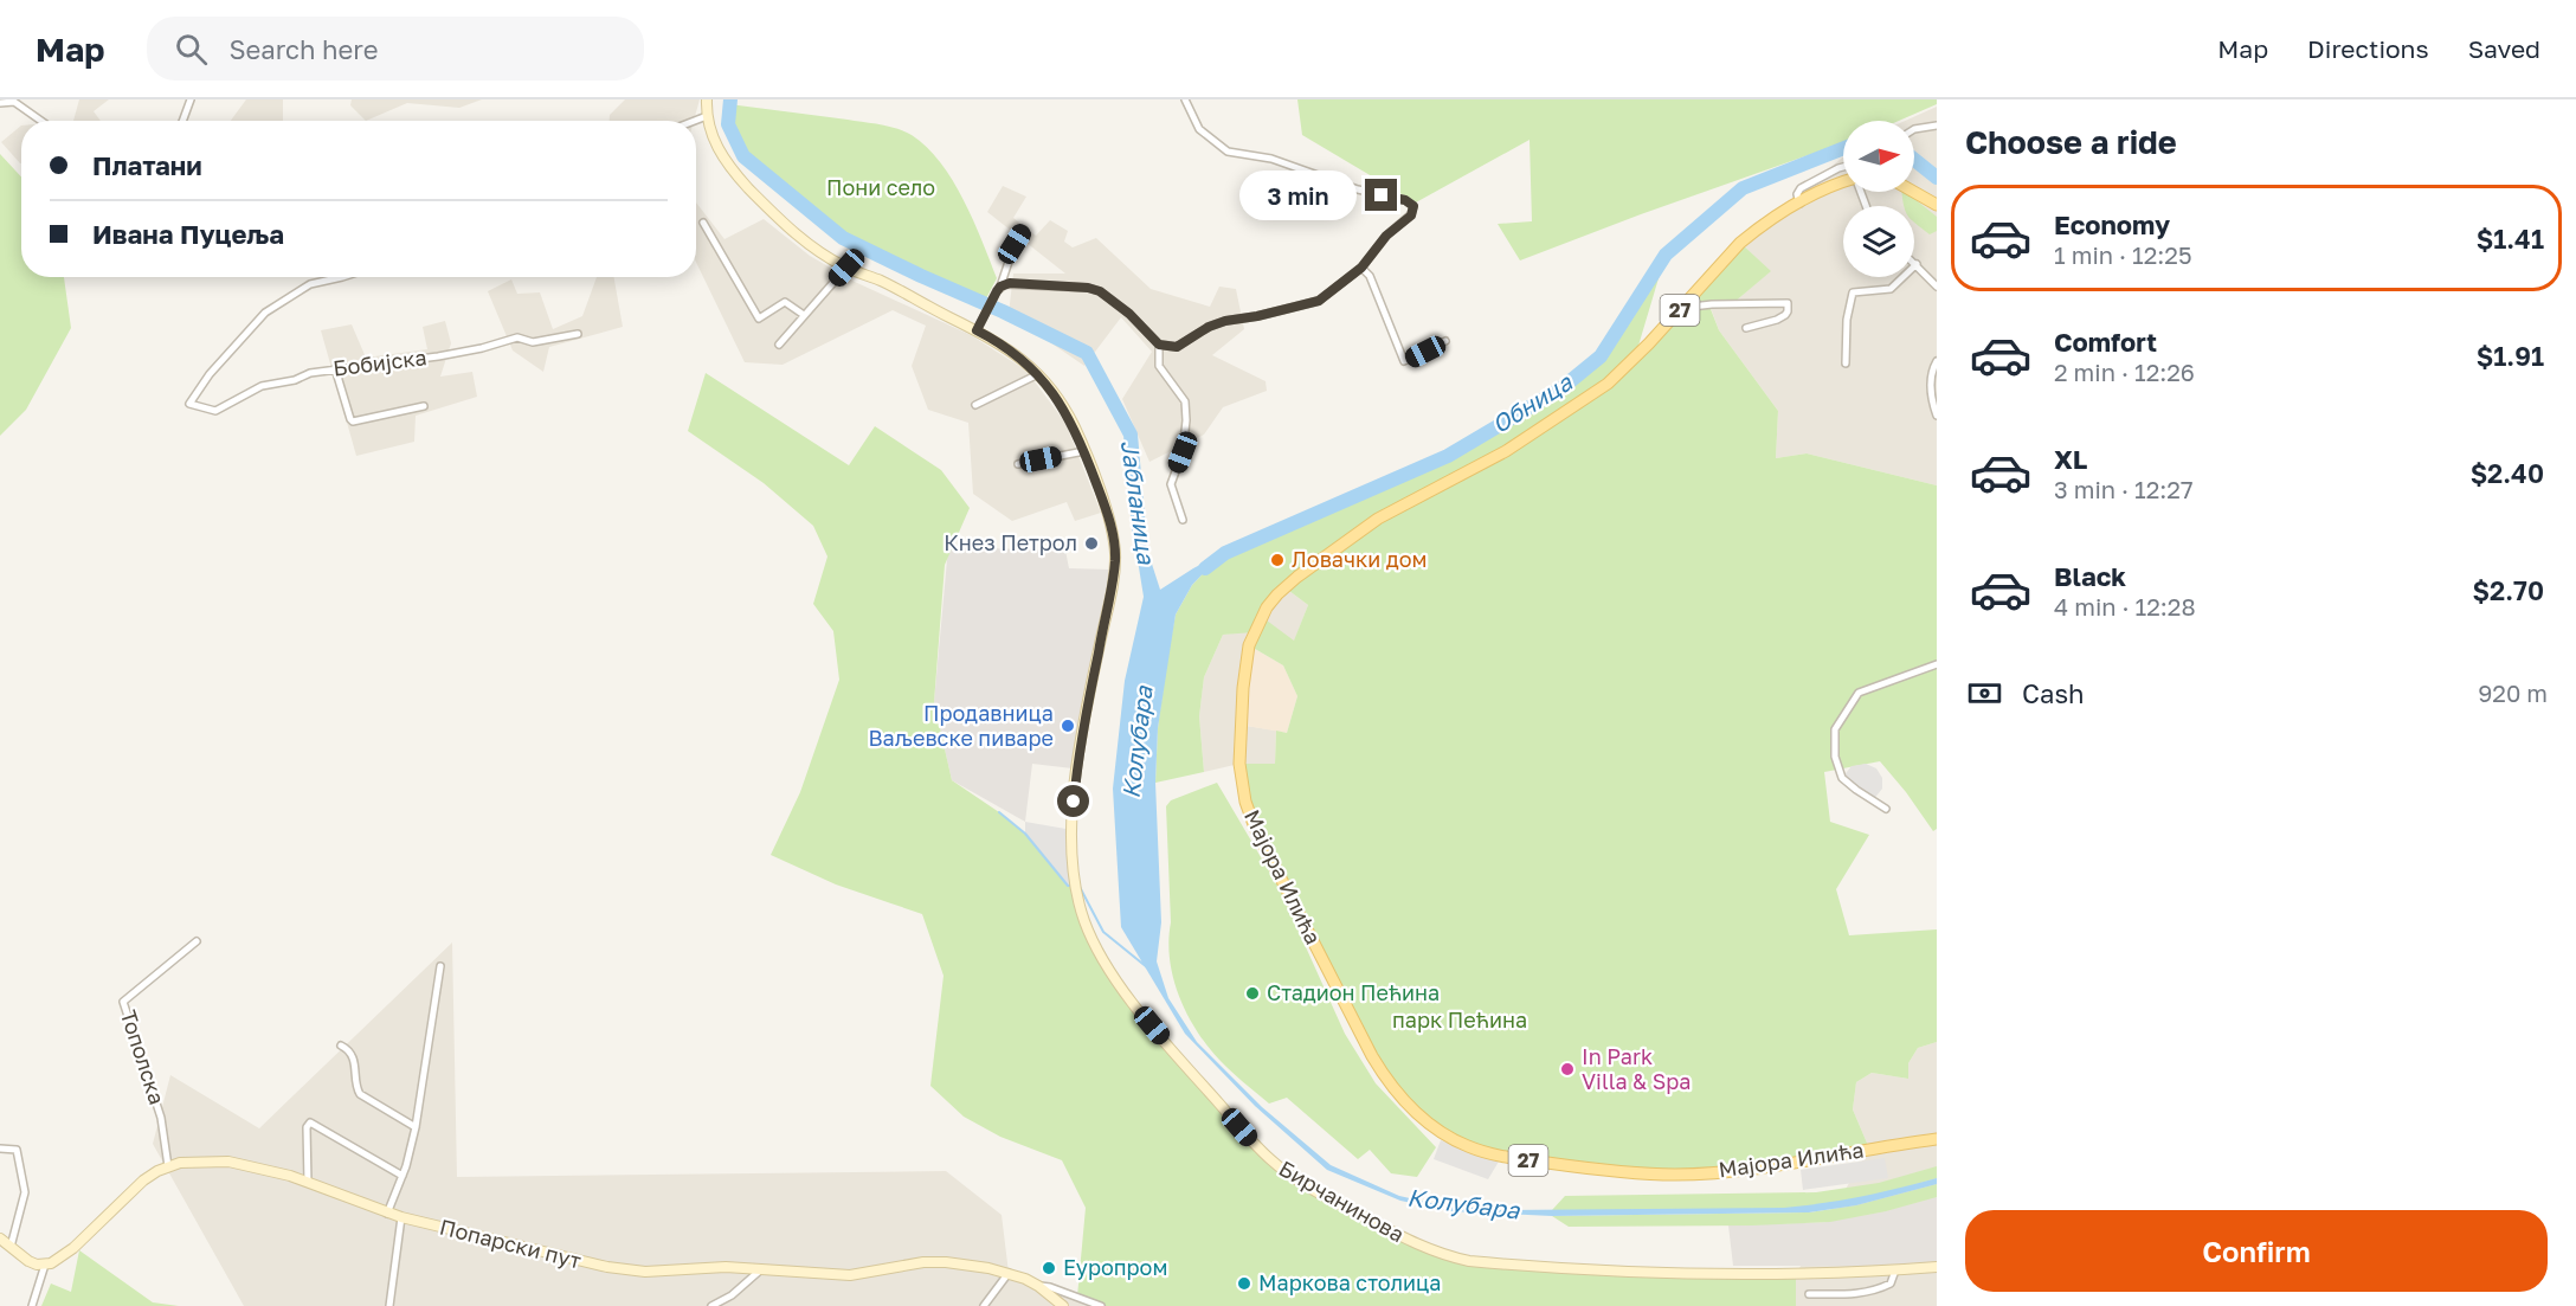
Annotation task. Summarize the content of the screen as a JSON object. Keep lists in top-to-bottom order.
{
  "streets": {
    "main road": [
      "27",
      "Мајора Илића",
      "Бирчанинова",
      "Попарски пут"
    ],
    "street": ["Бобијска", "Тополска"]
  },
  "crossings": [
    ["Тополска", "Попарски пут"]
  ],
  "water": ["Обница", "Јабланица", "Колубара"],
  "parks": ["Пони село", "парк Пећина"],
  "places": [
    "Кнез Петрол",
    "Ловачки дом",
    "Продавница Ваљевске пиваре",
    "Стадион Пећина",
    "In Park Villa & Spa",
    "Еуропром",
    "Маркова столица"
  ],
  "north": "right",
  "page": {
    "header": "Map",
    "search": "Search here",
    "nav": ["Map", "Directions", "Saved"],
    "heading": "Choose a ride",
    "banner": ["Платани", "Ивана Пуцеља"],
    "bubble": "3 min",
    "list": [
      {
        "name": "Economy",
        "note": "1 min · 12:25",
        "value": "$1.41"
      },
      {
        "name": "Comfort",
        "note": "2 min · 12:26",
        "value": "$1.91"
      },
      {
        "name": "XL",
        "note": "3 min · 12:27",
        "value": "$2.40"
      },
      {
        "name": "Black",
        "note": "4 min · 12:28",
        "value": "$2.70"
      }
    ],
    "pay": ["Cash", "920 m"],
    "buttons": "Confirm"
  }
}
